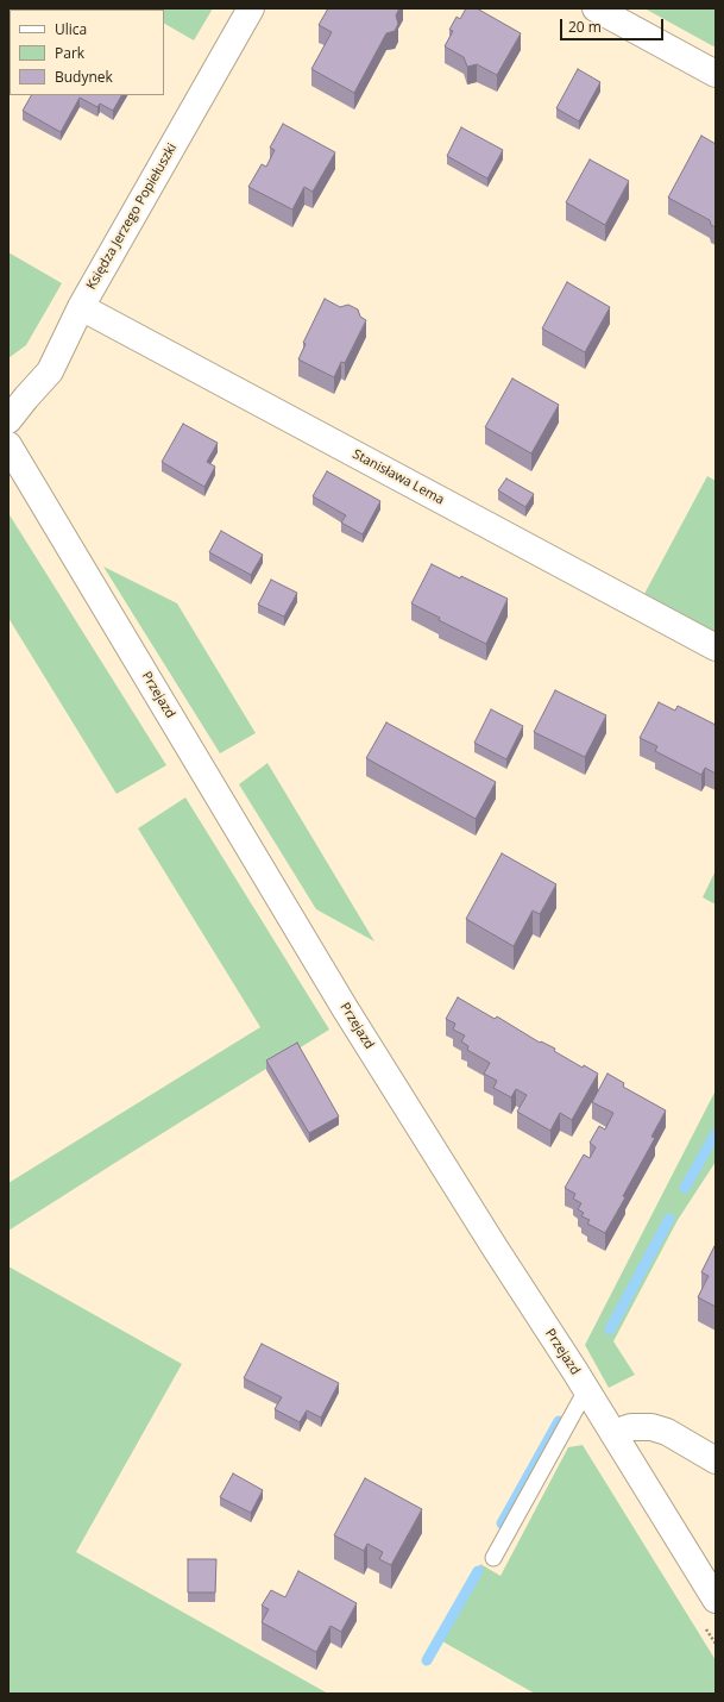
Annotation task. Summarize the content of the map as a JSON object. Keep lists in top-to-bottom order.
{
  "streets": {
    "street": ["Księdza Jerzego Popiełuszki", "Stanisława Lema", "Przejazd"]
  },
  "crossings": [
    ["Księdza Jerzego Popiełuszki", "Stanisława Lema"]
  ],
  "legend": ["Ulica", "Park", "Budynek"],
  "scale_bar": "20 m"
}
